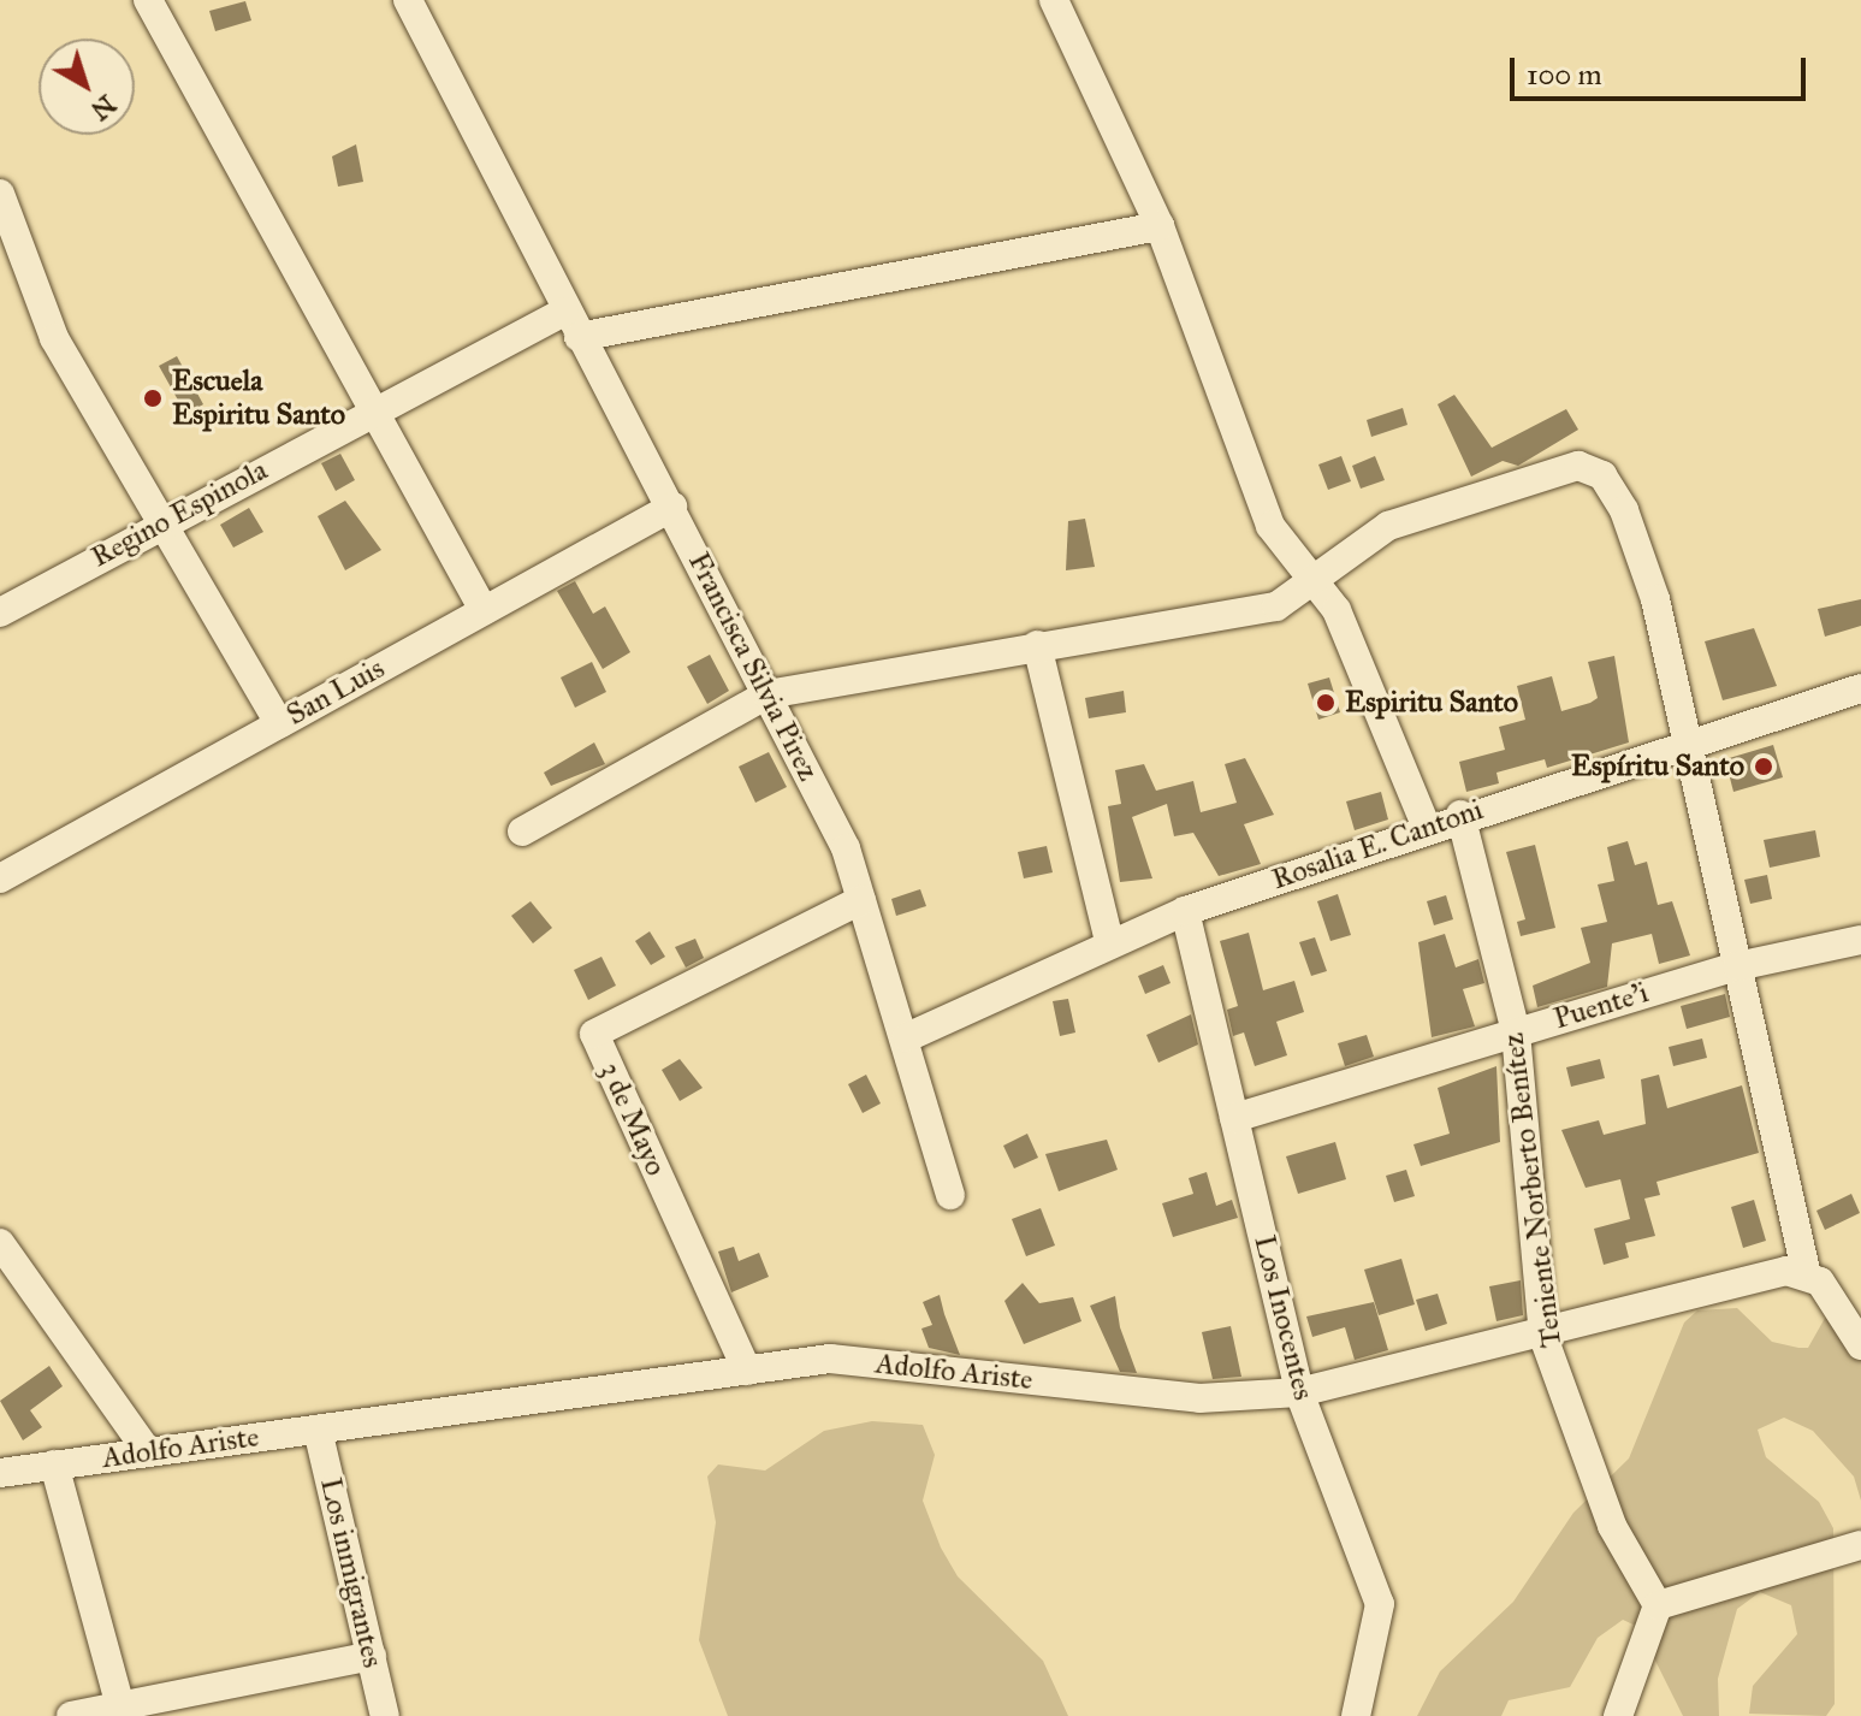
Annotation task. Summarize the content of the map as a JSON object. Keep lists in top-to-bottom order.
{
  "streets": {
    "street": [
      "Regino Espinola",
      "Francisca Silvia Pirez",
      "San Luis",
      "Rosalia E. Cantoni",
      "Puente'i",
      "3 de Mayo",
      "Teniente Norberto Benítez",
      "Los Inocentes",
      "Adolfo Ariste",
      "Los inmigrantes"
    ]
  },
  "crossings": [
    ["Regino Espinola", "Francisca Silvia Pirez"],
    ["Francisca Silvia Pirez", "San Luis"],
    ["Francisca Silvia Pirez", "Rosalia E. Cantoni"],
    ["Francisca Silvia Pirez", "3 de Mayo"],
    ["Rosalia E. Cantoni", "Teniente Norberto Benítez"],
    ["Rosalia E. Cantoni", "Los Inocentes"],
    ["Puente'i", "Teniente Norberto Benítez"],
    ["Puente'i", "Los Inocentes"],
    ["3 de Mayo", "Adolfo Ariste"],
    ["Teniente Norberto Benítez", "Adolfo Ariste"],
    ["Los Inocentes", "Adolfo Ariste"],
    ["Adolfo Ariste", "Los inmigrantes"]
  ],
  "places": ["Escuela Espiritu Santo", "Espiritu Santo", "Espíritu Santo"],
  "scale_bar": "100 m",
  "north": "bottom right"
}
